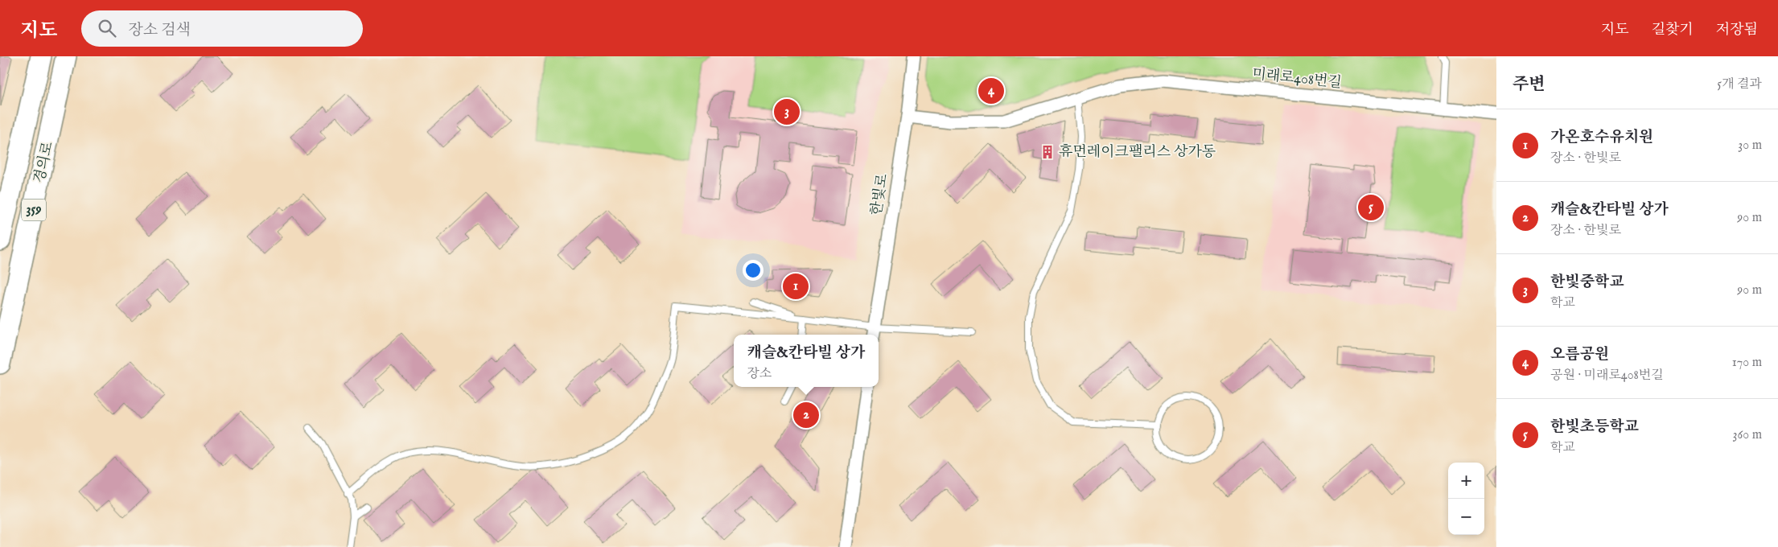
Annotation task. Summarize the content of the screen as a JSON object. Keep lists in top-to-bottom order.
{
  "streets": {
    "main road": ["경의로", "359"],
    "street": ["미래로408번길", "한빛로"]
  },
  "crossings": [
    ["미래로408번길", "한빛로"]
  ],
  "places": {
    "building": ["휴먼레이크팰리스 상가동"]
  },
  "page": {
    "header": "지도",
    "search": "장소 검색",
    "nav": ["지도", "길찾기", "저장됨"],
    "heading": ["주변", "5개 결과"],
    "pins": [
      "4",
      "3",
      "5",
      "1",
      "2"
    ],
    "list": [
      {
        "mark": "1",
        "name": "가온호수유치원",
        "note": "장소 · 한빛로",
        "value": "30 m"
      },
      {
        "mark": "2",
        "name": "캐슬&칸타빌 상가",
        "note": "장소 · 한빛로",
        "value": "90 m"
      },
      {
        "mark": "3",
        "name": "한빛중학교",
        "note": "학교",
        "value": "90 m"
      },
      {
        "mark": "4",
        "name": "오름공원",
        "note": "공원 · 미래로408번길",
        "value": "170 m"
      },
      {
        "mark": "5",
        "name": "한빛초등학교",
        "note": "학교",
        "value": "360 m"
      }
    ],
    "popup": ["캐슬&칸타빌 상가", "장소"],
    "map_buttons": ["+", "−"]
  }
}
